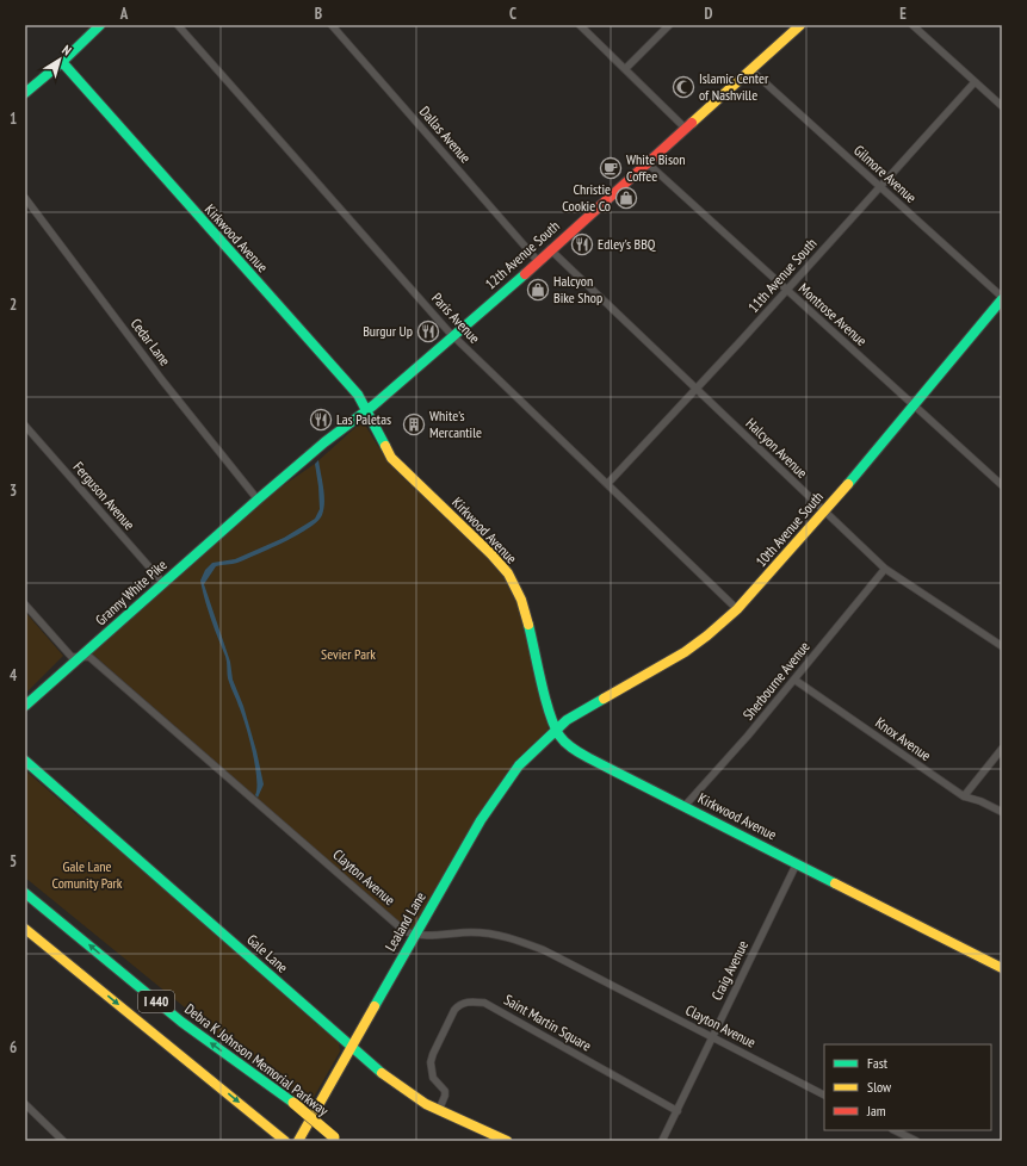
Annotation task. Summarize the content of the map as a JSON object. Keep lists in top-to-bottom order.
{
  "streets": {
    "main road": [
      "Kirkwood Avenue",
      "12th Avenue South",
      "10th Avenue South",
      "Granny White Pike",
      "Lealand Lane",
      "Gale Lane",
      "I 440",
      "Debra K Johnson Memorial Parkway"
    ],
    "street": [
      "Dallas Avenue",
      "Gilmore Avenue",
      "11th Avenue South",
      "Montrose Avenue",
      "Paris Avenue",
      "Cedar Lane",
      "Halcyon Avenue",
      "Ferguson Avenue",
      "Sherbourne Avenue",
      "Knox Avenue",
      "Clayton Avenue",
      "Craig Avenue",
      "Saint Martin Square"
    ]
  },
  "crossings": [
    ["Dallas Avenue", "12th Avenue South"],
    ["Gilmore Avenue", "12th Avenue South"],
    ["Gilmore Avenue", "11th Avenue South"],
    ["Gilmore Avenue", "10th Avenue South"],
    ["Kirkwood Avenue", "12th Avenue South"],
    ["Kirkwood Avenue", "10th Avenue South"],
    ["Kirkwood Avenue", "Sherbourne Avenue"],
    ["Kirkwood Avenue", "Lealand Lane"],
    ["Kirkwood Avenue", "Craig Avenue"],
    ["12th Avenue South", "Montrose Avenue"],
    ["12th Avenue South", "Paris Avenue"],
    ["12th Avenue South", "Cedar Lane"],
    ["12th Avenue South", "Halcyon Avenue"],
    ["12th Avenue South", "Granny White Pike"],
    ["11th Avenue South", "Montrose Avenue"],
    ["11th Avenue South", "Paris Avenue"],
    ["11th Avenue South", "Halcyon Avenue"],
    ["Montrose Avenue", "10th Avenue South"],
    ["Paris Avenue", "10th Avenue South"],
    ["Cedar Lane", "Granny White Pike"],
    ["Halcyon Avenue", "10th Avenue South"],
    ["Halcyon Avenue", "Sherbourne Avenue"],
    ["Ferguson Avenue", "Granny White Pike"],
    ["10th Avenue South", "Lealand Lane"],
    ["Granny White Pike", "Clayton Avenue"],
    ["Sherbourne Avenue", "Knox Avenue"],
    ["Clayton Avenue", "Lealand Lane"],
    ["Clayton Avenue", "Craig Avenue"],
    ["Lealand Lane", "Gale Lane"],
    ["Gale Lane", "Saint Martin Square"],
    ["Craig Avenue", "Saint Martin Square"]
  ],
  "parks": ["Sevier Park", "Gale Lane Comunity Park"],
  "places": {
    "mosque": ["Islamic Center of Nashville"],
    "cafe": ["White Bison Coffee"],
    "shop": ["Christie Cookie Co", "Halcyon Bike Shop"],
    "restaurant": ["Edley's BBQ", "Burgur Up", "Las Paletas"],
    "building": ["White's Mercantile"]
  },
  "legend": ["Fast", "Slow", "Jam"],
  "north": "top right",
  "grid": {
    "columns": [
      "A",
      "B",
      "C",
      "D",
      "E"
    ],
    "rows": [
      "1",
      "2",
      "3",
      "4",
      "5",
      "6"
    ]
  }
}
